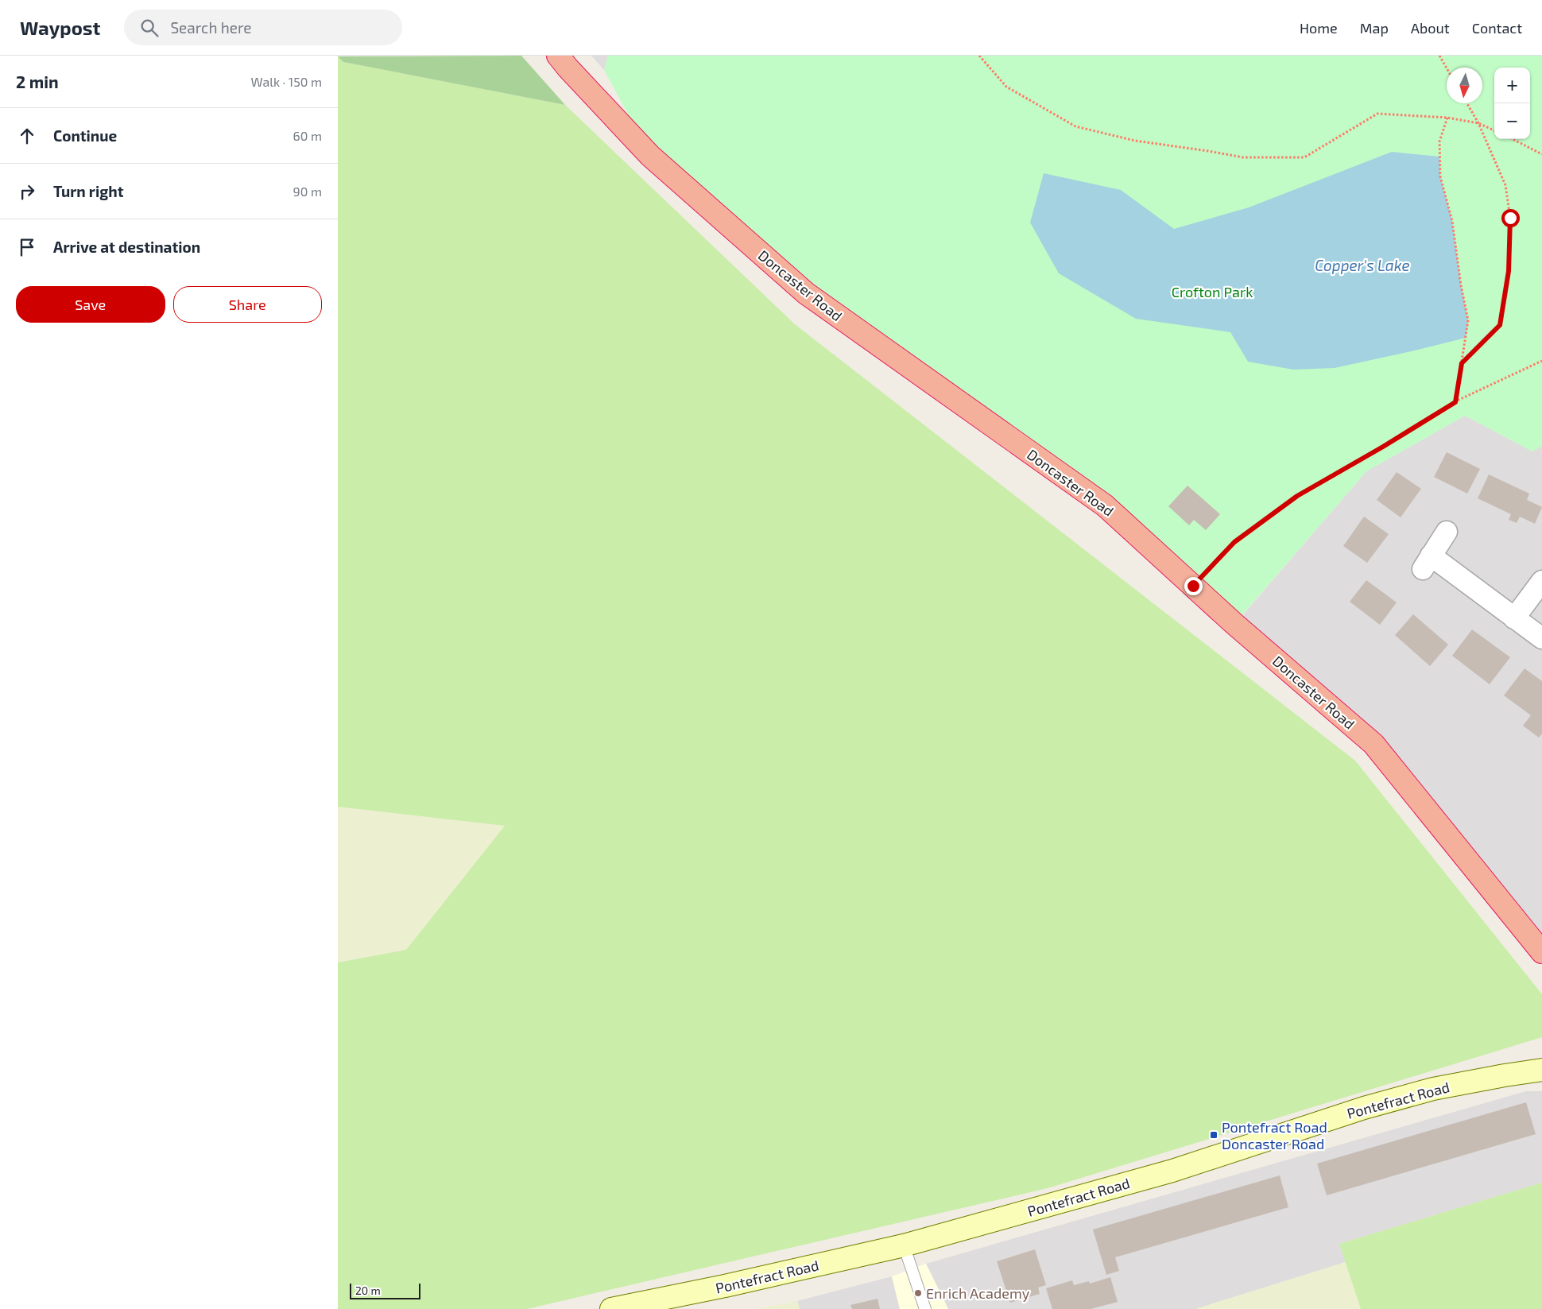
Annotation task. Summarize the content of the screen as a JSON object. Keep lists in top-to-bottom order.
{
  "streets": {
    "highway": ["Doncaster Road"],
    "main road": ["Pontefract Road"]
  },
  "water": ["Copper's Lake"],
  "parks": ["Crofton Park"],
  "places": {
    "transit": ["Pontefract Road Doncaster Road"],
    "other": ["Enrich Academy"]
  },
  "scale_bar": "20 m",
  "north": "bottom",
  "page": {
    "header": "Waypost",
    "search": "Search here",
    "nav": [
      "Home",
      "Map",
      "About",
      "Contact"
    ],
    "heading": ["2 min", "Walk · 150 m"],
    "map_buttons": ["+", "−"],
    "list": [
      ["Continue", "60 m"],
      ["Turn right", "90 m"],
      "Arrive at destination"
    ],
    "buttons": ["Save", "Share"],
    "scale": "20 m"
  }
}
